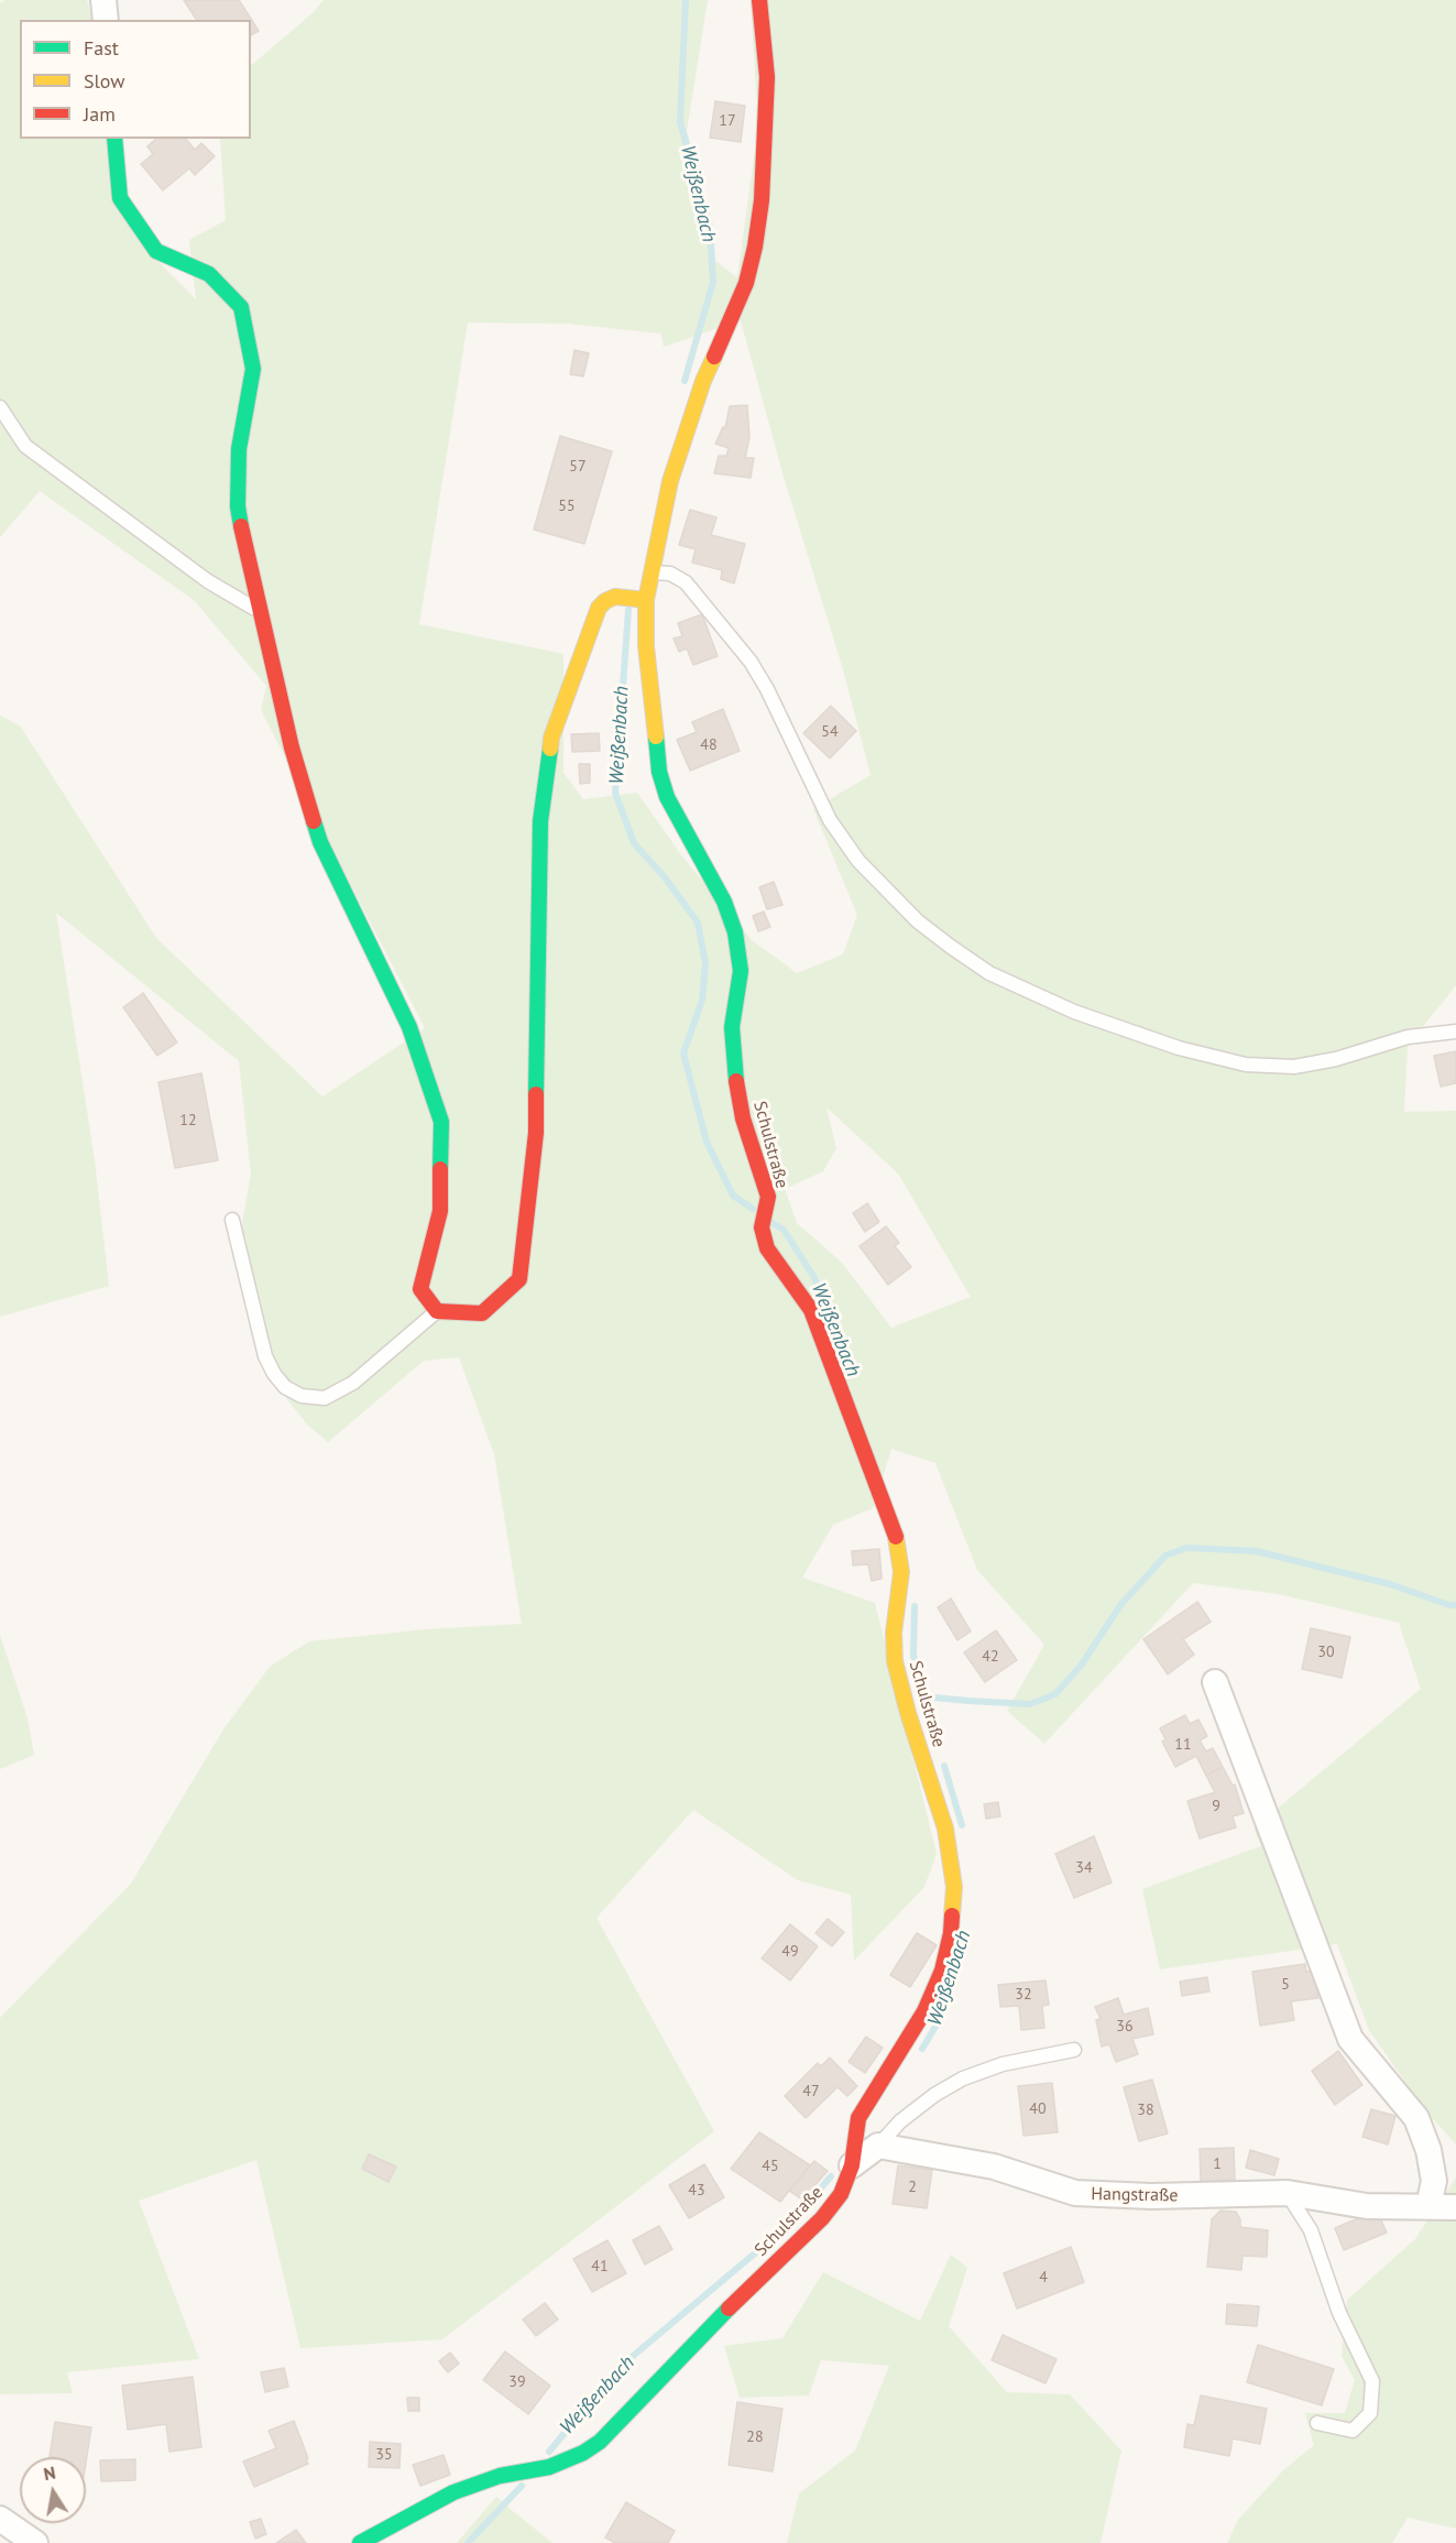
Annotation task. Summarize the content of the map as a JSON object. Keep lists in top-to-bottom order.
{
  "streets": {
    "street": ["Schulstraße", "Hangstraße"]
  },
  "water": ["Weißenbach"],
  "house_numbers": [
    "17",
    "57",
    "55",
    "54",
    "48",
    "12",
    "30",
    "42",
    "11",
    "9",
    "34",
    "49",
    "5",
    "32",
    "36",
    "47",
    "40",
    "38",
    "1",
    "45",
    "2",
    "43",
    "41",
    "4",
    "39",
    "28",
    "35"
  ],
  "legend": ["Fast", "Slow", "Jam"],
  "north": "top"
}
